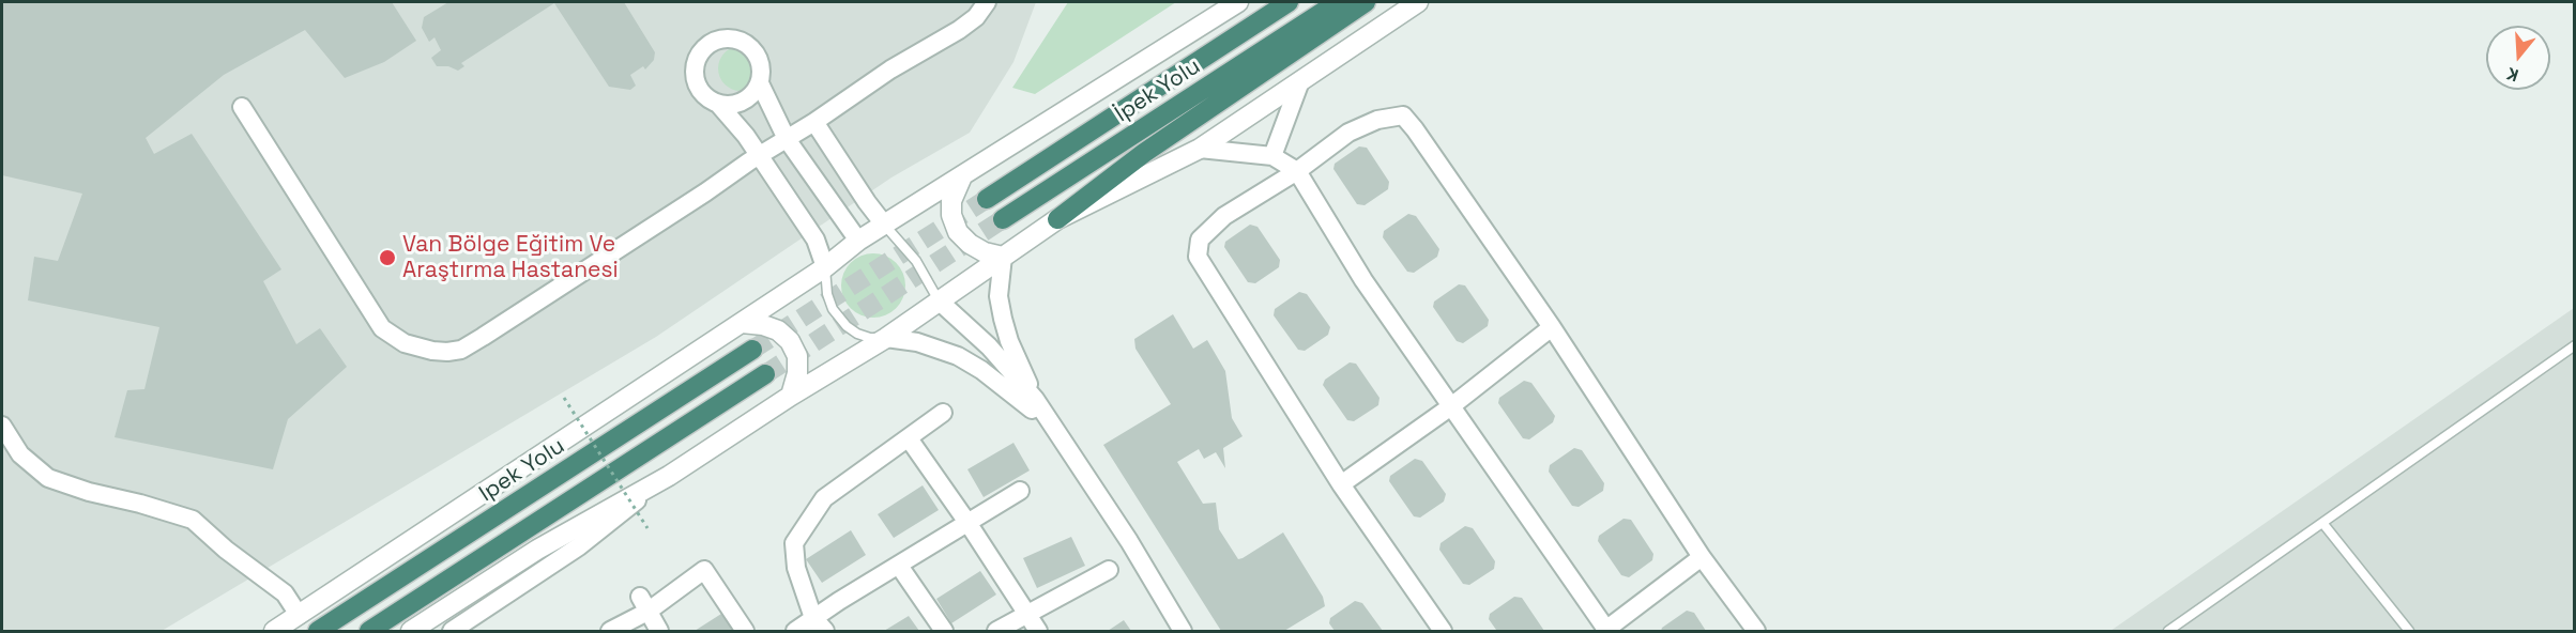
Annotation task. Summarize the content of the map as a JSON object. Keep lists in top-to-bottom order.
{
  "streets": {
    "highway": ["İpek Yolu", "Ipek Yolu"]
  },
  "places": ["Van Bölge Eğitim Ve Araştırma Hastanesi"],
  "north": "bottom"
}
